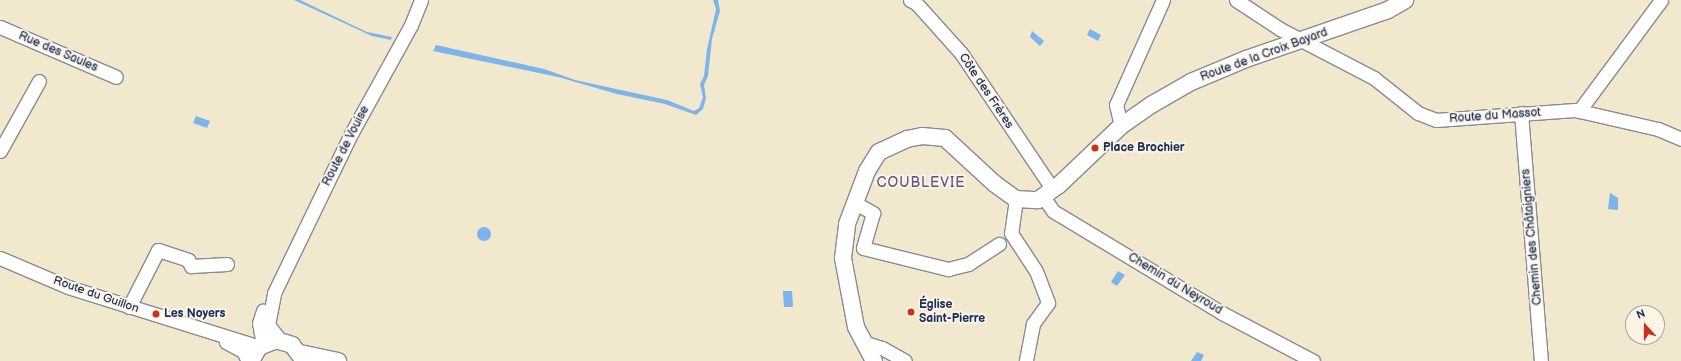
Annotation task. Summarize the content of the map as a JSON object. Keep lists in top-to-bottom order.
{
  "streets": {
    "main road": ["Route de la Croix Bayard"],
    "street": [
      "Rue des Saules",
      "Côte des Frères",
      "Route du Massot",
      "Route de Vouise",
      "Chemin des Châtaigniers",
      "Chemin du Neyroud",
      "Route du Guillon"
    ]
  },
  "crossings": [
    ["Route de la Croix Bayard", "Côte des Frères"],
    ["Route de la Croix Bayard", "Route du Massot"],
    ["Route de la Croix Bayard", "Chemin du Neyroud"],
    ["Côte des Frères", "Chemin du Neyroud"],
    ["Route du Massot", "Chemin des Châtaigniers"],
    ["Route de Vouise", "Route du Guillon"]
  ],
  "districts": ["COUBLEVIE"],
  "places": ["Place Brochier", "Église Saint-Pierre", "Les Noyers"],
  "north": "top"
}
